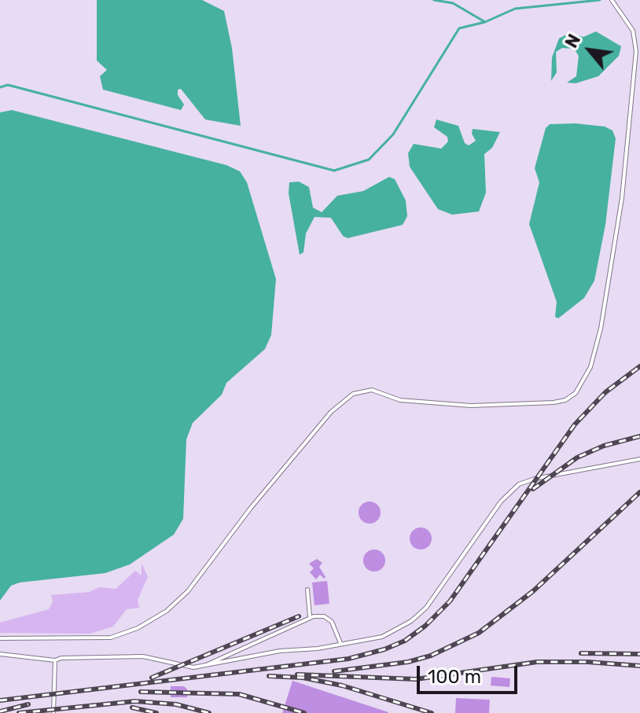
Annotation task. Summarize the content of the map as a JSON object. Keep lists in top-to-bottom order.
{
  "scale_bar": "100 m",
  "north": "top left"
}
